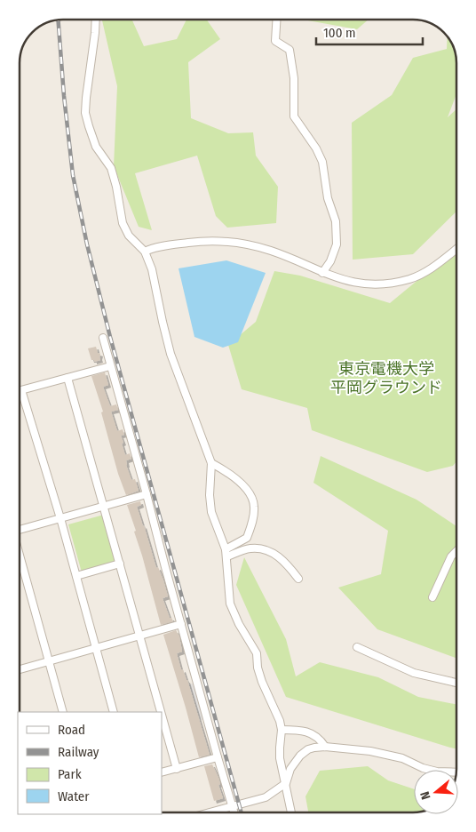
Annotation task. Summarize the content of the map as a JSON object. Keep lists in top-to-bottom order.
{
  "parks": ["東京電機大学 平岡グラウンド"],
  "legend": [
    "Road",
    "Railway",
    "Park",
    "Water"
  ],
  "scale_bar": "100 m",
  "north": "left"
}
